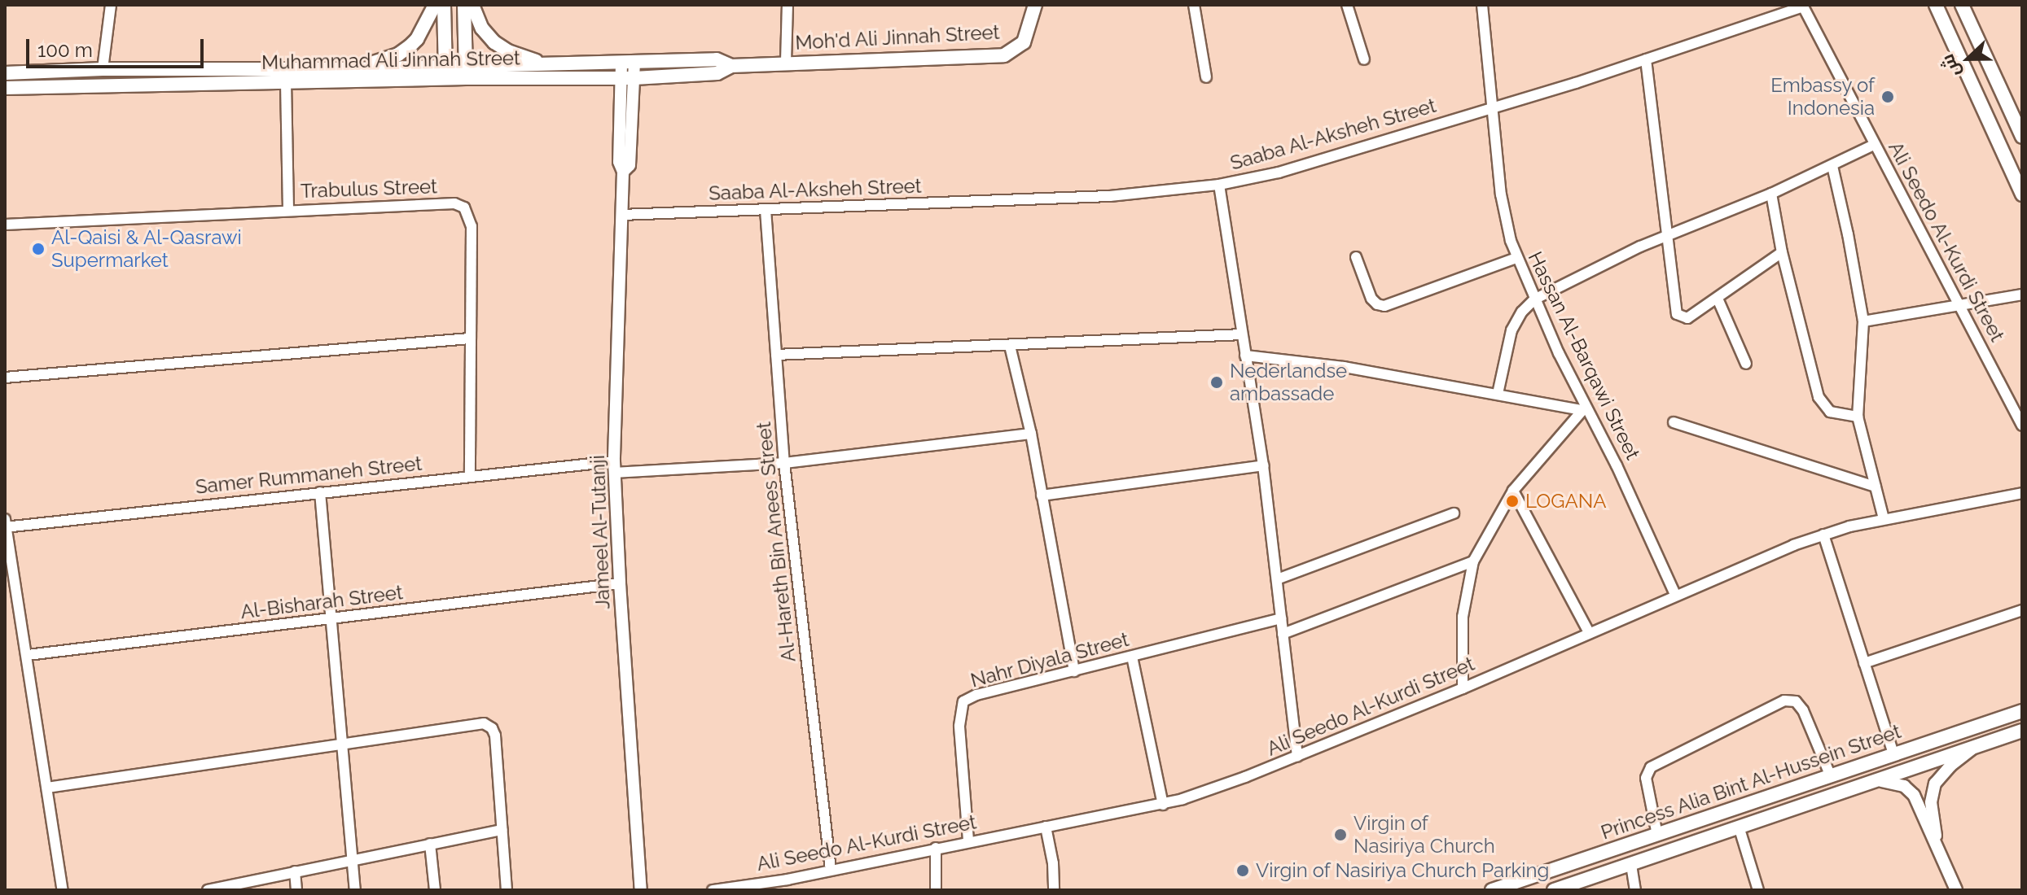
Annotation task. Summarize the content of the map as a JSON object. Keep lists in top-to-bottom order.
{
  "streets": {
    "main road": ["Moh'd Ali Jinnah Street", "Muhammad Ali Jinnah Street", "Princess Alia Bint Al-Hussein Street"],
    "street": [
      "Saaba Al-Aksheh Street",
      "Trabulus Street",
      "Ali Seedo Al-Kurdi Street",
      "Hassan Al-Barqawi Street",
      "Samer Rummaneh Street",
      "Jameel Al-Tutanji",
      "Al-Hareth Bin Anees Street",
      "Al-Bisharah Street",
      "Nahr Diyala Street"
    ]
  },
  "crossings": [
    ["Moh'd Ali Jinnah Street", "Muhammad Ali Jinnah Street"],
    ["Moh'd Ali Jinnah Street", "Jameel Al-Tutanji"],
    ["Muhammad Ali Jinnah Street", "Jameel Al-Tutanji"],
    ["Saaba Al-Aksheh Street", "Ali Seedo Al-Kurdi Street"],
    ["Saaba Al-Aksheh Street", "Hassan Al-Barqawi Street"],
    ["Saaba Al-Aksheh Street", "Jameel Al-Tutanji"],
    ["Saaba Al-Aksheh Street", "Al-Hareth Bin Anees Street"],
    ["Trabulus Street", "Samer Rummaneh Street"],
    ["Ali Seedo Al-Kurdi Street", "Hassan Al-Barqawi Street"],
    ["Ali Seedo Al-Kurdi Street", "Al-Hareth Bin Anees Street"],
    ["Ali Seedo Al-Kurdi Street", "Nahr Diyala Street"],
    ["Samer Rummaneh Street", "Jameel Al-Tutanji"],
    ["Samer Rummaneh Street", "Al-Hareth Bin Anees Street"],
    ["Jameel Al-Tutanji", "Al-Bisharah Street"]
  ],
  "places": [
    "Embassy of Indonesia",
    "Al-Qaisi & Al-Qasrawi Supermarket",
    "Nederlandse ambassade",
    "LOGANA",
    "Virgin of Nasiriya Church",
    "Virgin of Nasiriya Church Parking"
  ],
  "scale_bar": "100 m",
  "north": "left"
}
